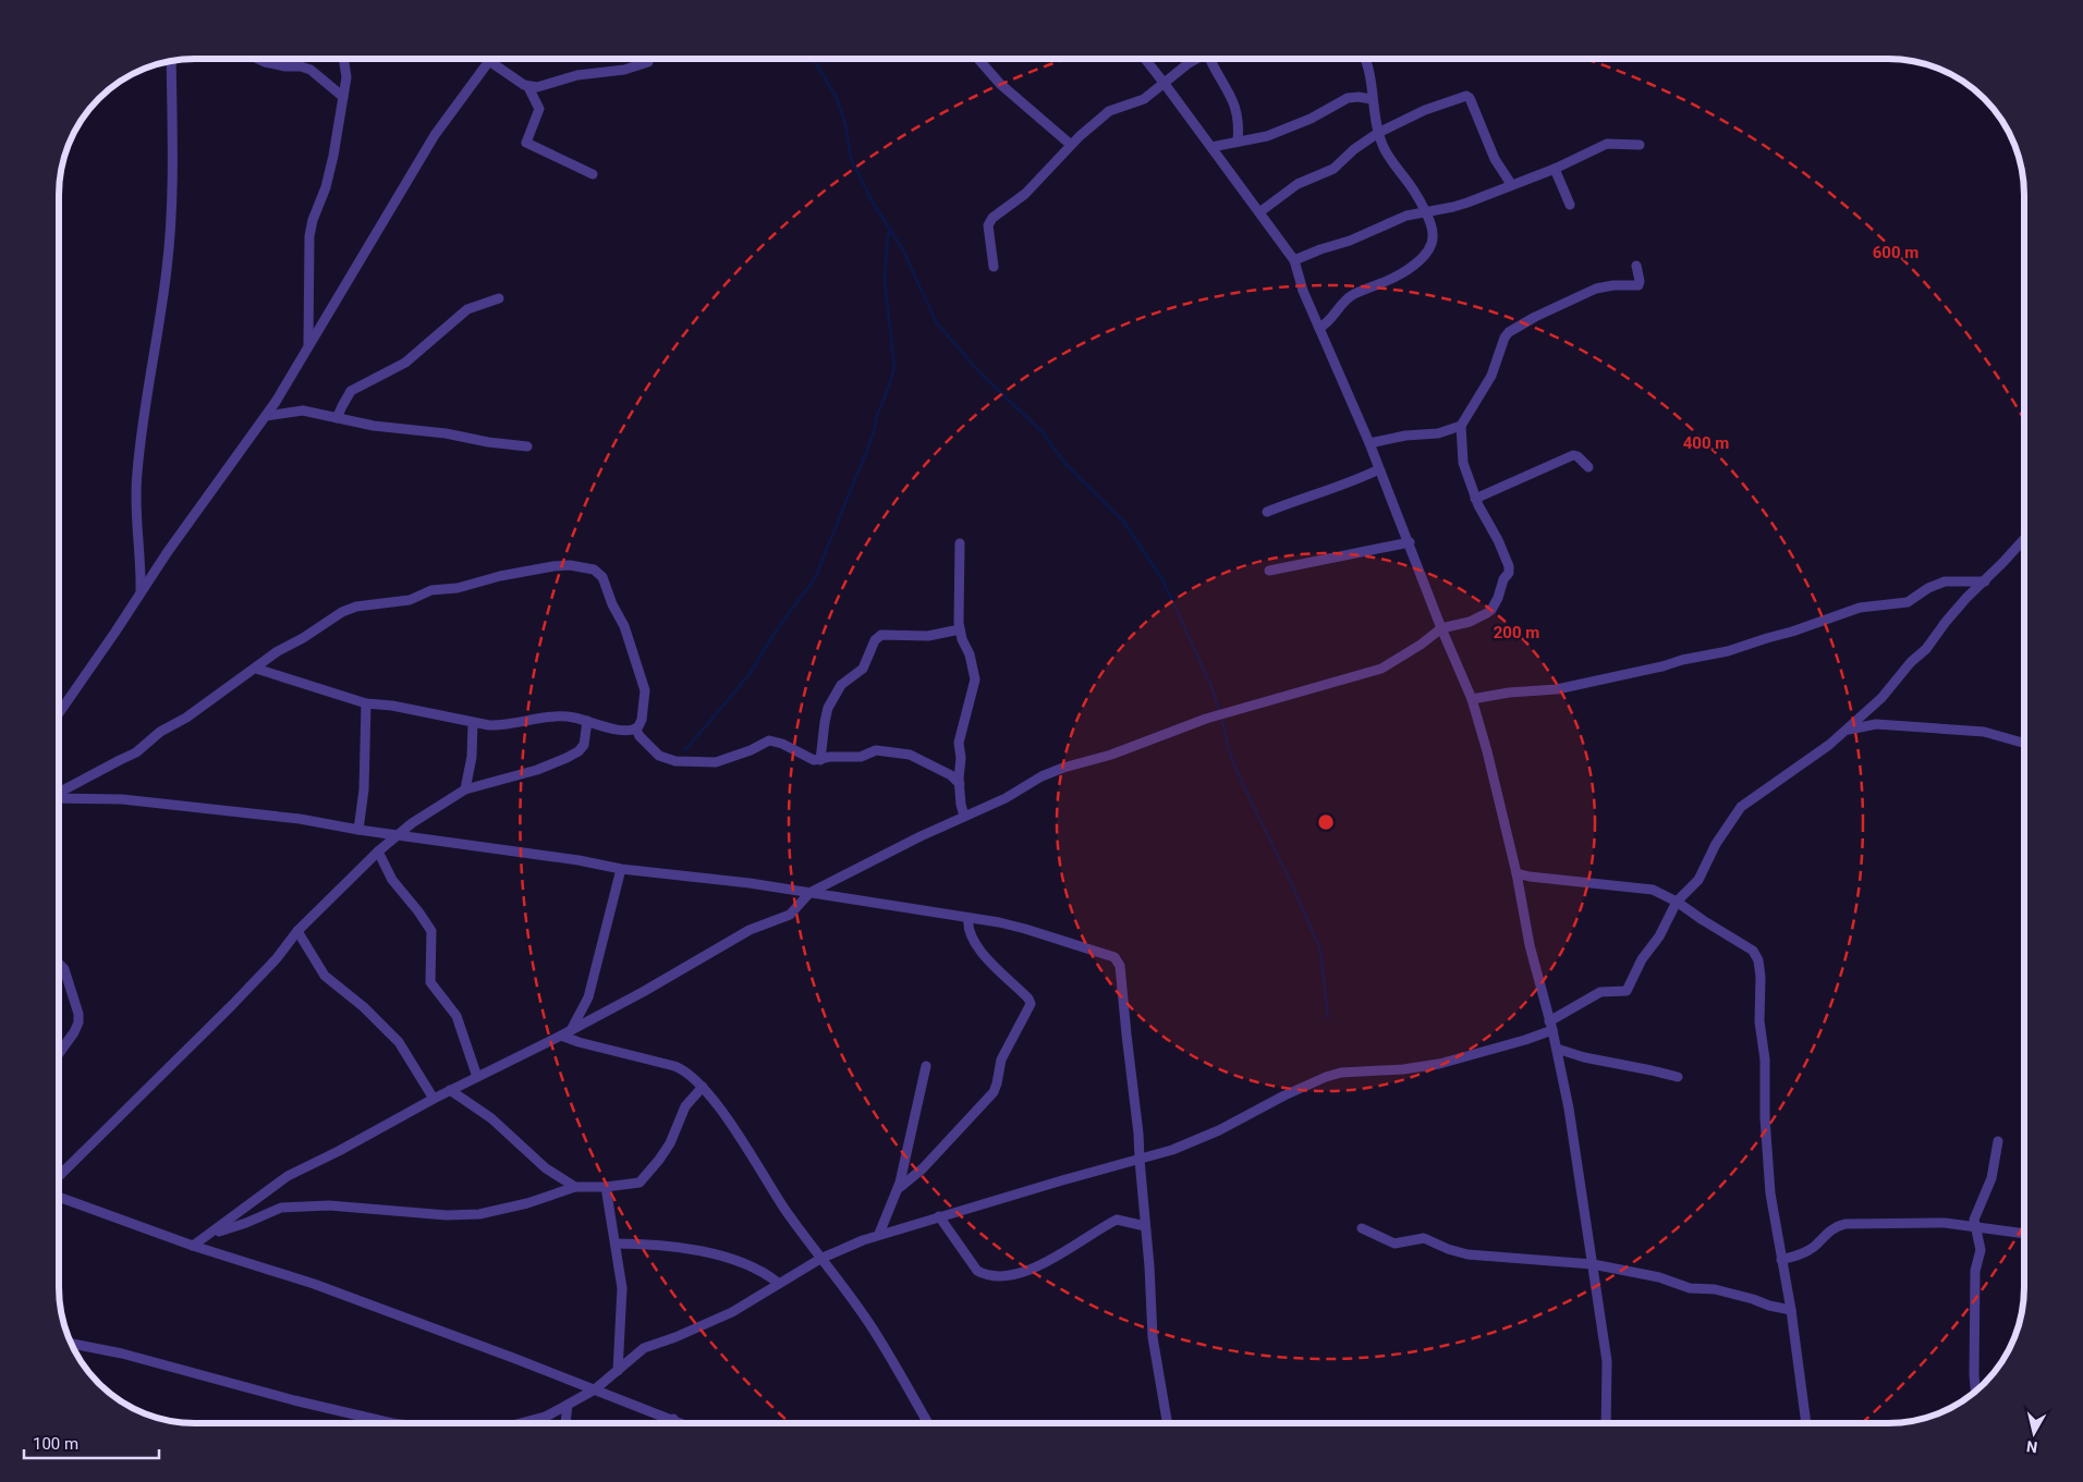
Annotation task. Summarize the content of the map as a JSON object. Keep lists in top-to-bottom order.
{
  "scale_bar": "100 m",
  "north": "bottom",
  "rings": ["600 m", "400 m", "200 m"]
}
